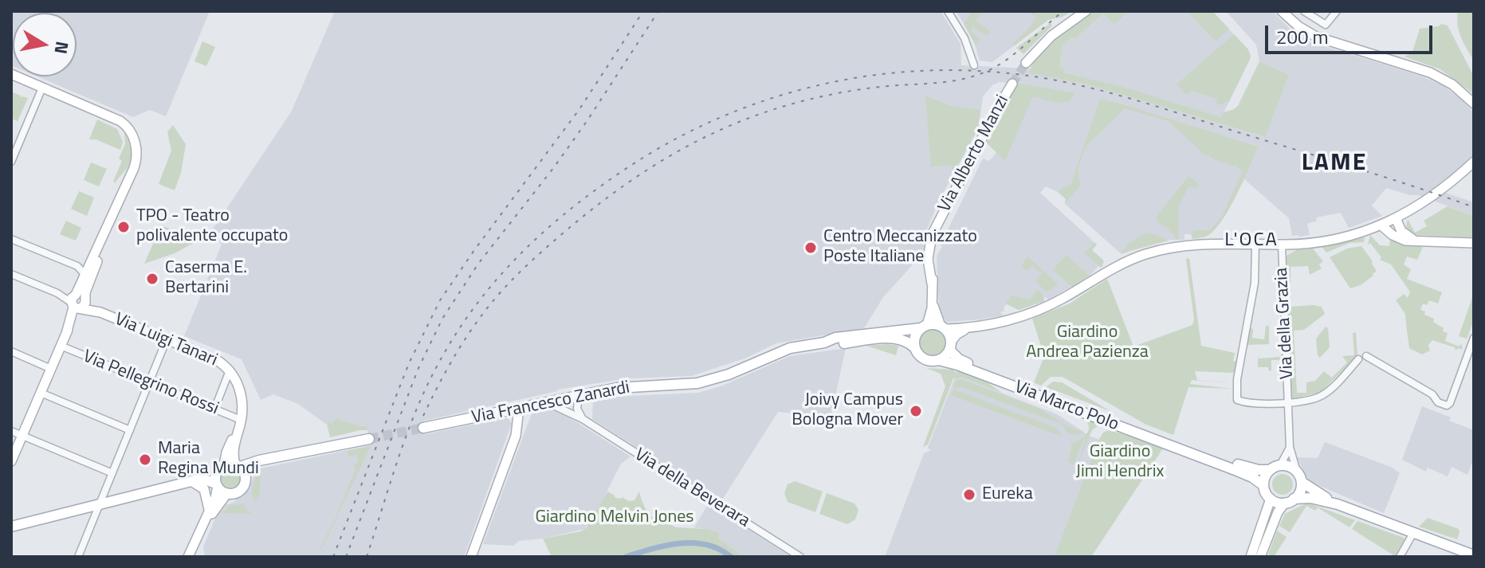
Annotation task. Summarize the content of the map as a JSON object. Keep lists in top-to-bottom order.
{
  "streets": {
    "main road": ["Via Francesco Zanardi", "Via Marco Polo"],
    "street": [
      "Via Alberto Manzi",
      "Via della Grazia",
      "Via Luigi Tanari",
      "Via Pellegrino Rossi",
      "Via della Beverara"
    ]
  },
  "crossings": [
    ["Via Alberto Manzi", "Via Francesco Zanardi"],
    ["Via Alberto Manzi", "Via Marco Polo"],
    ["Via della Grazia", "Via Marco Polo"],
    ["Via Luigi Tanari", "Via Pellegrino Rossi"],
    ["Via Francesco Zanardi", "Via Marco Polo"],
    ["Via Francesco Zanardi", "Via della Beverara"]
  ],
  "districts": ["LAME", "L'OCA"],
  "parks": ["Giardino Andrea Pazienza", "Giardino Jimi Hendrix", "Giardino Melvin Jones"],
  "places": [
    "TPO - Teatro polivalente occupato",
    "Centro Meccanizzato Poste Italiane",
    "Caserma E. Bertarini",
    "Joivy Campus Bologna Mover",
    "Maria Regina Mundi",
    "Eureka"
  ],
  "scale_bar": "200 m",
  "north": "right"
}
